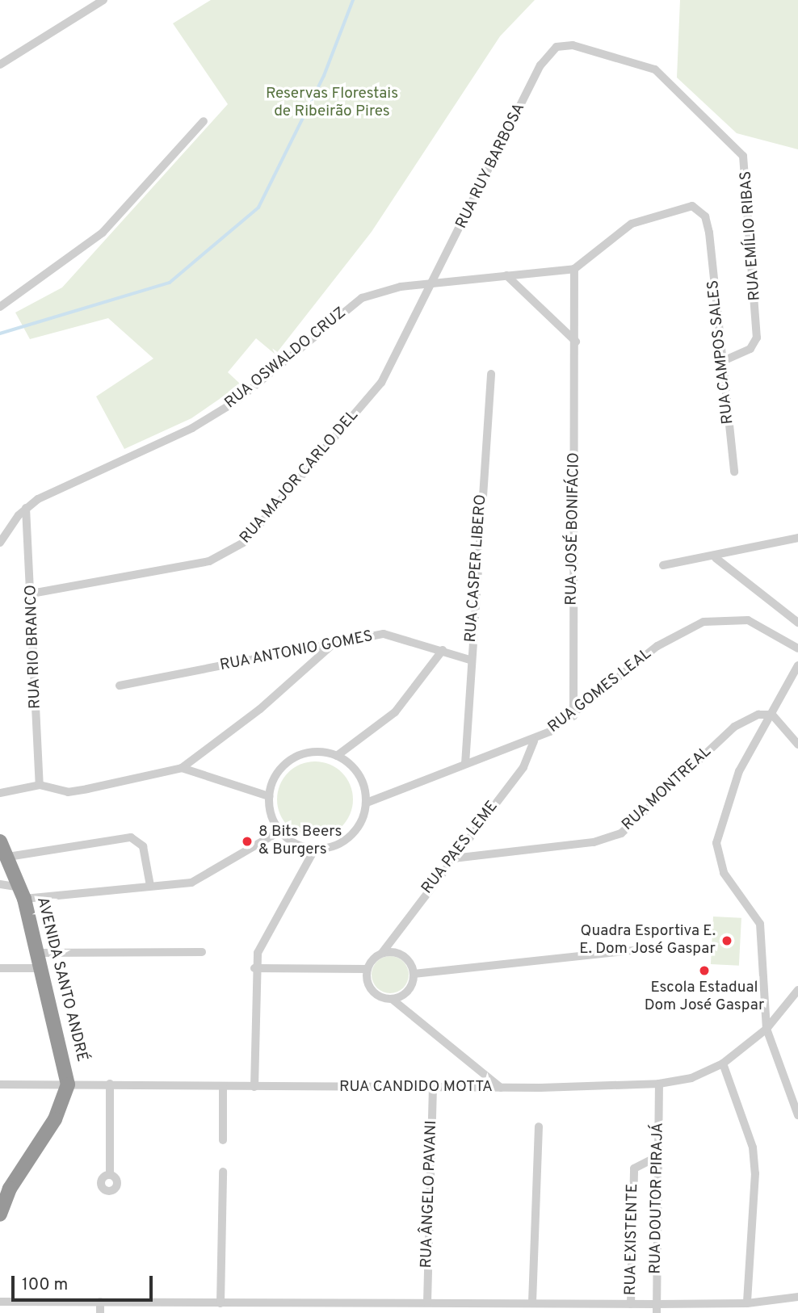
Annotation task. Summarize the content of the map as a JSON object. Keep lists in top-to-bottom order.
{
  "streets": {
    "highway": ["AVENIDA SANTO ANDRÉ"],
    "street": [
      "RUA RUY BARBOSA",
      "RUA EMÍLIO RIBAS",
      "RUA CAMPOS SALES",
      "RUA OSWALDO CRUZ",
      "RUA MAJOR CARLO DEL",
      "RUA JOSÉ BONIFÁCIO",
      "RUA CASPER LIBERO",
      "RUA RIO BRANCO",
      "RUA ANTONIO GOMES",
      "RUA GOMES LEAL",
      "RUA MONTREAL",
      "RUA PAES LEME",
      "RUA CANDIDO MOTTA",
      "RUA ÂNGELO PAVANI",
      "RUA DOUTOR PIRAJÁ",
      "RUA EXISTENTE"
    ]
  },
  "crossings": [
    ["RUA RUY BARBOSA", "RUA EMÍLIO RIBAS"],
    ["RUA RUY BARBOSA", "RUA OSWALDO CRUZ"],
    ["RUA RUY BARBOSA", "RUA MAJOR CARLO DEL"],
    ["RUA EMÍLIO RIBAS", "RUA CAMPOS SALES"],
    ["RUA CAMPOS SALES", "RUA OSWALDO CRUZ"],
    ["RUA CAMPOS SALES", "RUA JOSÉ BONIFÁCIO"],
    ["RUA OSWALDO CRUZ", "RUA MAJOR CARLO DEL"],
    ["RUA OSWALDO CRUZ", "RUA JOSÉ BONIFÁCIO"],
    ["RUA OSWALDO CRUZ", "RUA RIO BRANCO"],
    ["RUA MAJOR CARLO DEL", "RUA RIO BRANCO"],
    ["RUA JOSÉ BONIFÁCIO", "RUA GOMES LEAL"],
    ["RUA CASPER LIBERO", "RUA ANTONIO GOMES"],
    ["RUA CASPER LIBERO", "RUA GOMES LEAL"],
    ["RUA GOMES LEAL", "RUA PAES LEME"],
    ["RUA MONTREAL", "RUA PAES LEME"],
    ["AVENIDA SANTO ANDRÉ", "RUA CANDIDO MOTTA"],
    ["RUA CANDIDO MOTTA", "RUA ÂNGELO PAVANI"],
    ["RUA CANDIDO MOTTA", "RUA DOUTOR PIRAJÁ"],
    ["RUA DOUTOR PIRAJÁ", "RUA EXISTENTE"]
  ],
  "parks": ["Reservas Florestais de Ribeirão Pires"],
  "places": ["8 Bits Beers & Burgers", "Quadra Esportiva E. E. Dom José Gaspar", "Escola Estadual Dom José Gaspar"],
  "scale_bar": "100 m"
}
